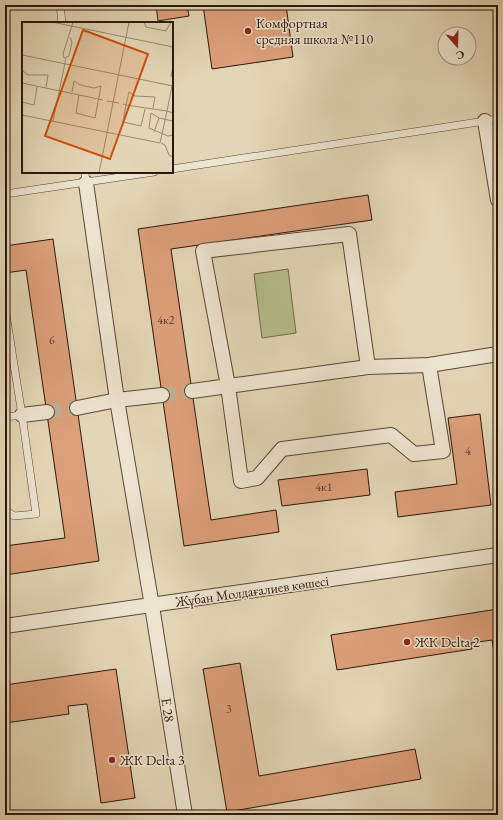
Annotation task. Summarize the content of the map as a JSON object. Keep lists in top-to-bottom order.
{
  "streets": {
    "street": ["Жұбан Молдағалиев көшесі", "E 28"]
  },
  "crossings": [
    ["Жұбан Молдағалиев көшесі", "E 28"]
  ],
  "places": ["Комфортная средняя школа №110", "ЖК Delta 2", "ЖК Delta 3"],
  "house_numbers": [
    "4к2",
    "6",
    "4",
    "4к1",
    "3"
  ],
  "north": "bottom"
}
